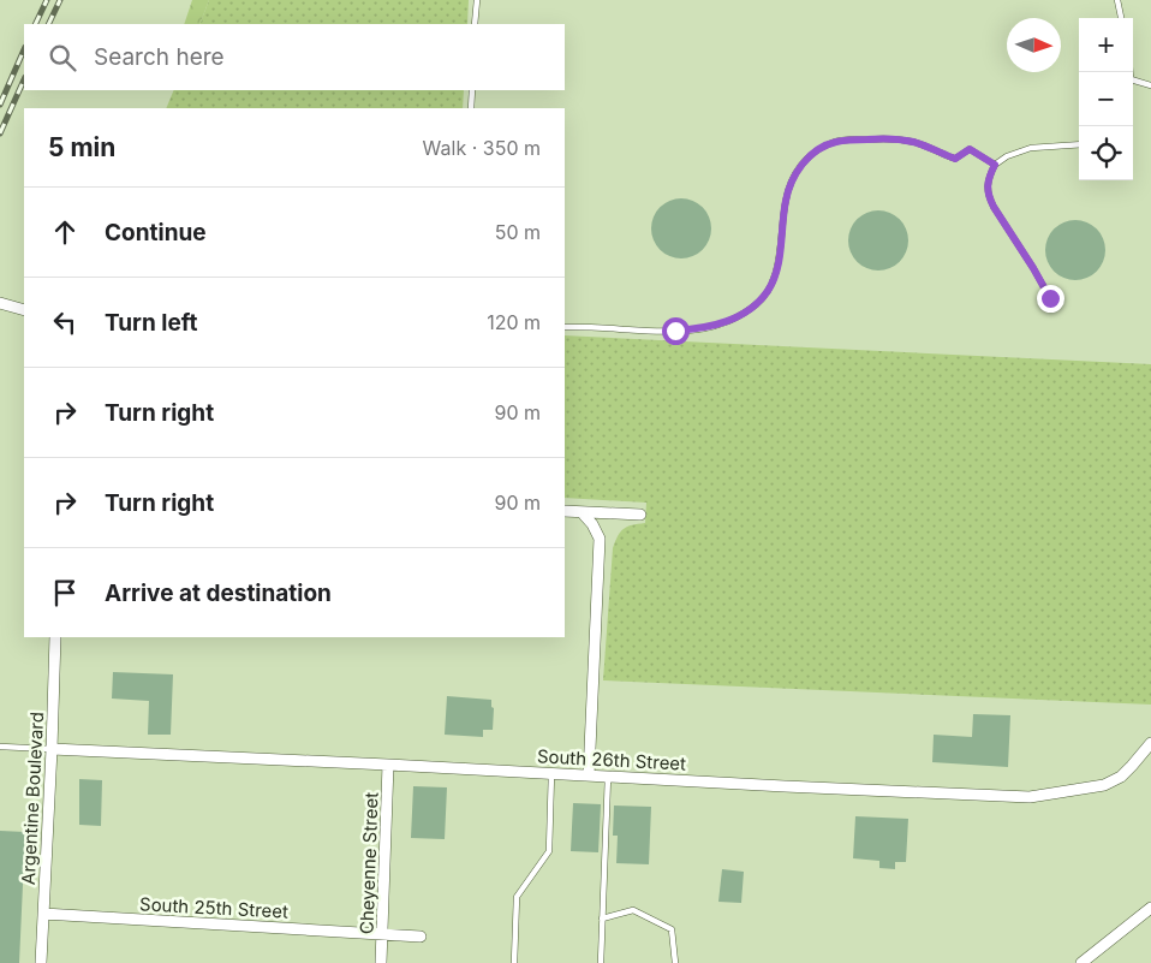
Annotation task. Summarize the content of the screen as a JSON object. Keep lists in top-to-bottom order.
{
  "streets": {
    "street": [
      "South 26th Street",
      "Argentine Boulevard",
      "Cheyenne Street",
      "South 25th Street"
    ]
  },
  "crossings": [
    ["South 26th Street", "Argentine Boulevard"],
    ["South 26th Street", "Cheyenne Street"],
    ["Argentine Boulevard", "South 25th Street"],
    ["Cheyenne Street", "South 25th Street"]
  ],
  "north": "right",
  "page": {
    "map_buttons": ["+", "−"],
    "search": "Search here",
    "heading": ["5 min", "Walk · 350 m"],
    "list": [
      ["Continue", "50 m"],
      ["Turn left", "120 m"],
      ["Turn right", "90 m"],
      ["Turn right", "90 m"],
      "Arrive at destination"
    ]
  }
}
